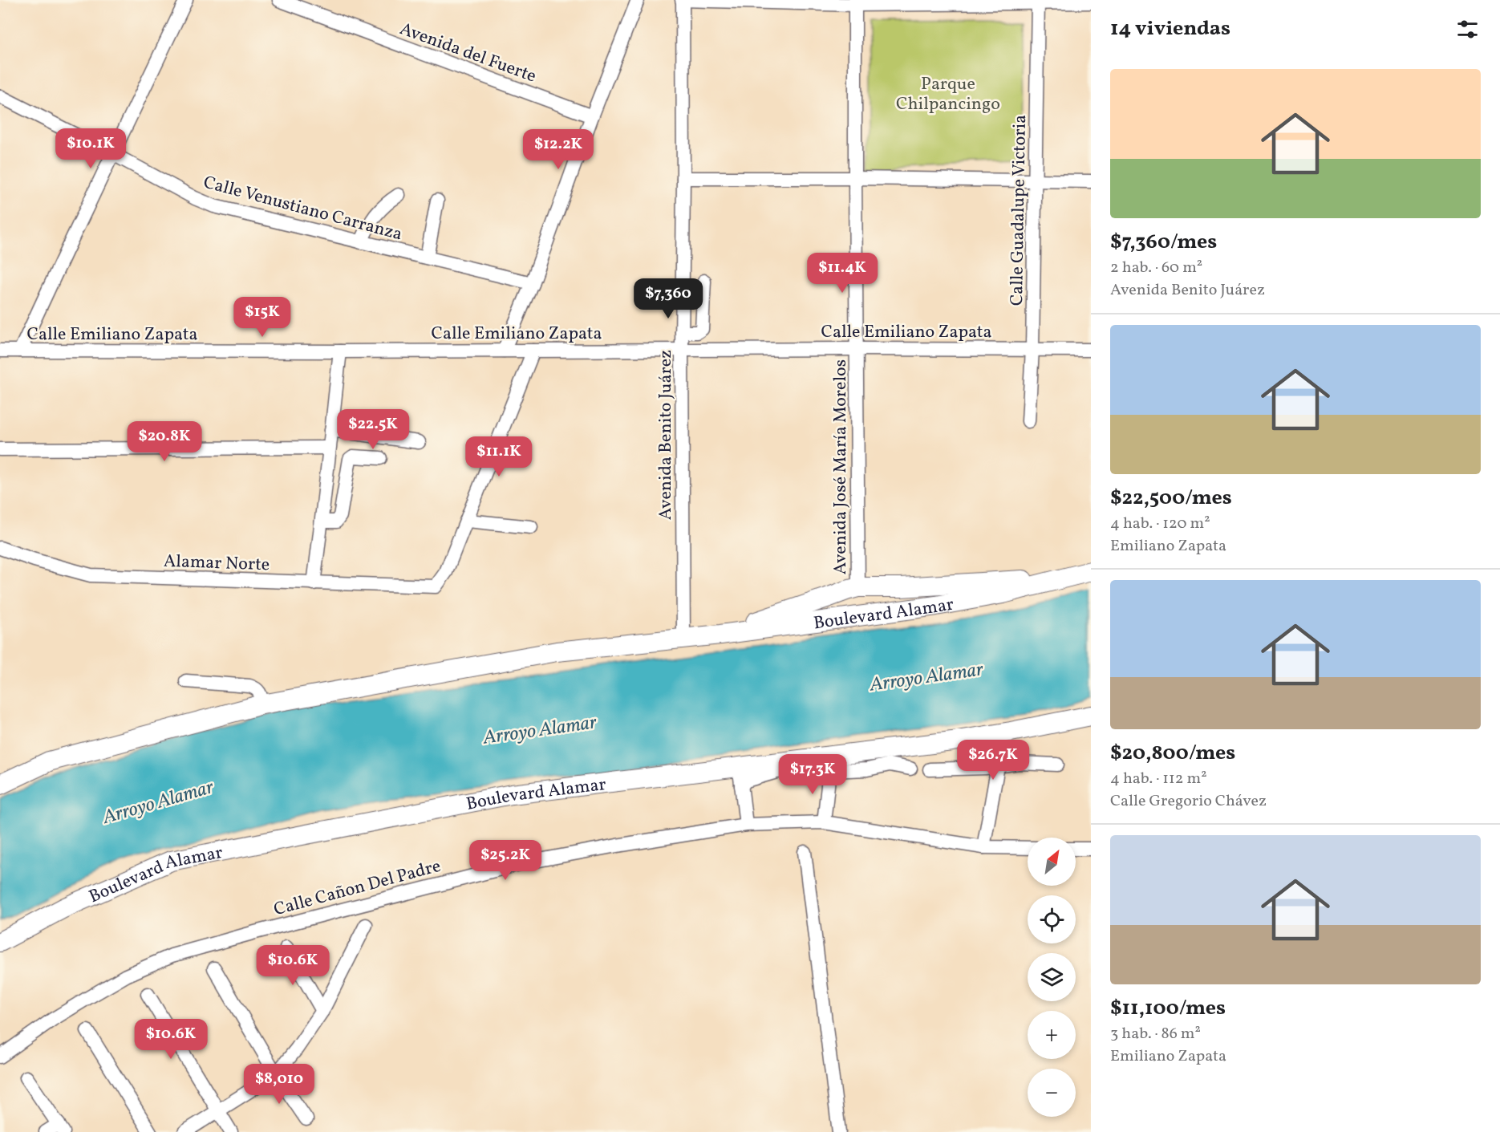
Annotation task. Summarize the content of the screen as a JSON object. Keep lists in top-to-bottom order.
{
  "streets": {
    "highway": ["Boulevard Alamar"],
    "street": [
      "Avenida del Fuerte",
      "Calle Venustiano Carranza",
      "Calle Guadalupe Victoria",
      "Calle Emiliano Zapata",
      "Avenida Benito Juárez",
      "Avenida José María Morelos",
      "Alamar Norte",
      "Calle Cañon Del Padre"
    ]
  },
  "crossings": [
    ["Calle Guadalupe Victoria", "Calle Emiliano Zapata"],
    ["Calle Emiliano Zapata", "Avenida Benito Juárez"],
    ["Calle Emiliano Zapata", "Avenida José María Morelos"],
    ["Avenida Benito Juárez", "Boulevard Alamar"]
  ],
  "water": ["Arroyo Alamar"],
  "parks": ["Parque Chilpancingo"],
  "north": "top right",
  "page": {
    "heading": "14 viviendas",
    "list": [
      {
        "name": "$7,360/mes",
        "note": "2 hab. · 60 m² · Avenida Benito Juárez"
      },
      {
        "name": "$22,500/mes",
        "note": "4 hab. · 120 m² · Emiliano Zapata"
      },
      {
        "name": "$20,800/mes",
        "note": "4 hab. · 112 m² · Calle Gregorio Chávez"
      },
      {
        "name": "$11,100/mes",
        "note": "3 hab. · 86 m² · Emiliano Zapata"
      }
    ],
    "price": [
      "$10.1K",
      "$12.2K",
      "$11.4K",
      "$7,360",
      "$15K",
      "$22.5K",
      "$20.8K",
      "$11.1K",
      "$26.7K",
      "$17.3K",
      "$25.2K",
      "$10.6K",
      "$10.6K",
      "$8,010"
    ],
    "map_buttons": ["+", "−"]
  }
}
